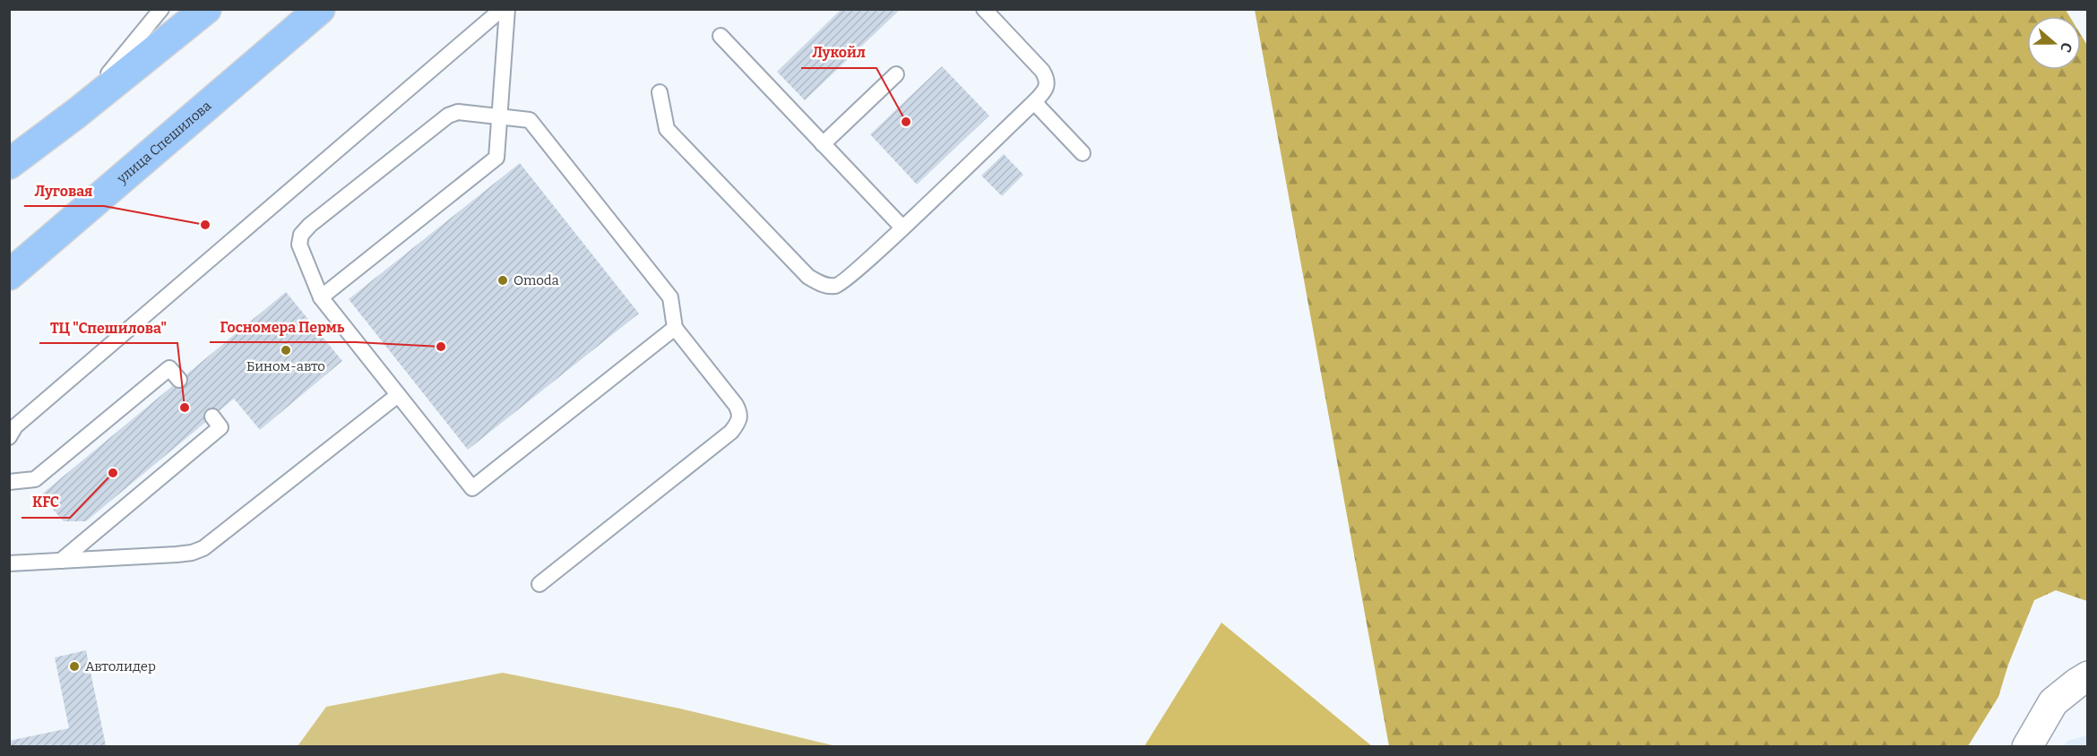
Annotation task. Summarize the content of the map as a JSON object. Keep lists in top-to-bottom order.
{
  "streets": {
    "main road": ["улица Спешилова"]
  },
  "places": [
    "Лукойл",
    "Луговая",
    "Omoda",
    "Госномера Пермь",
    "Бином-авто",
    "ТЦ \"Спешилова\"",
    "KFC",
    "Автолидер"
  ],
  "north": "right"
}
